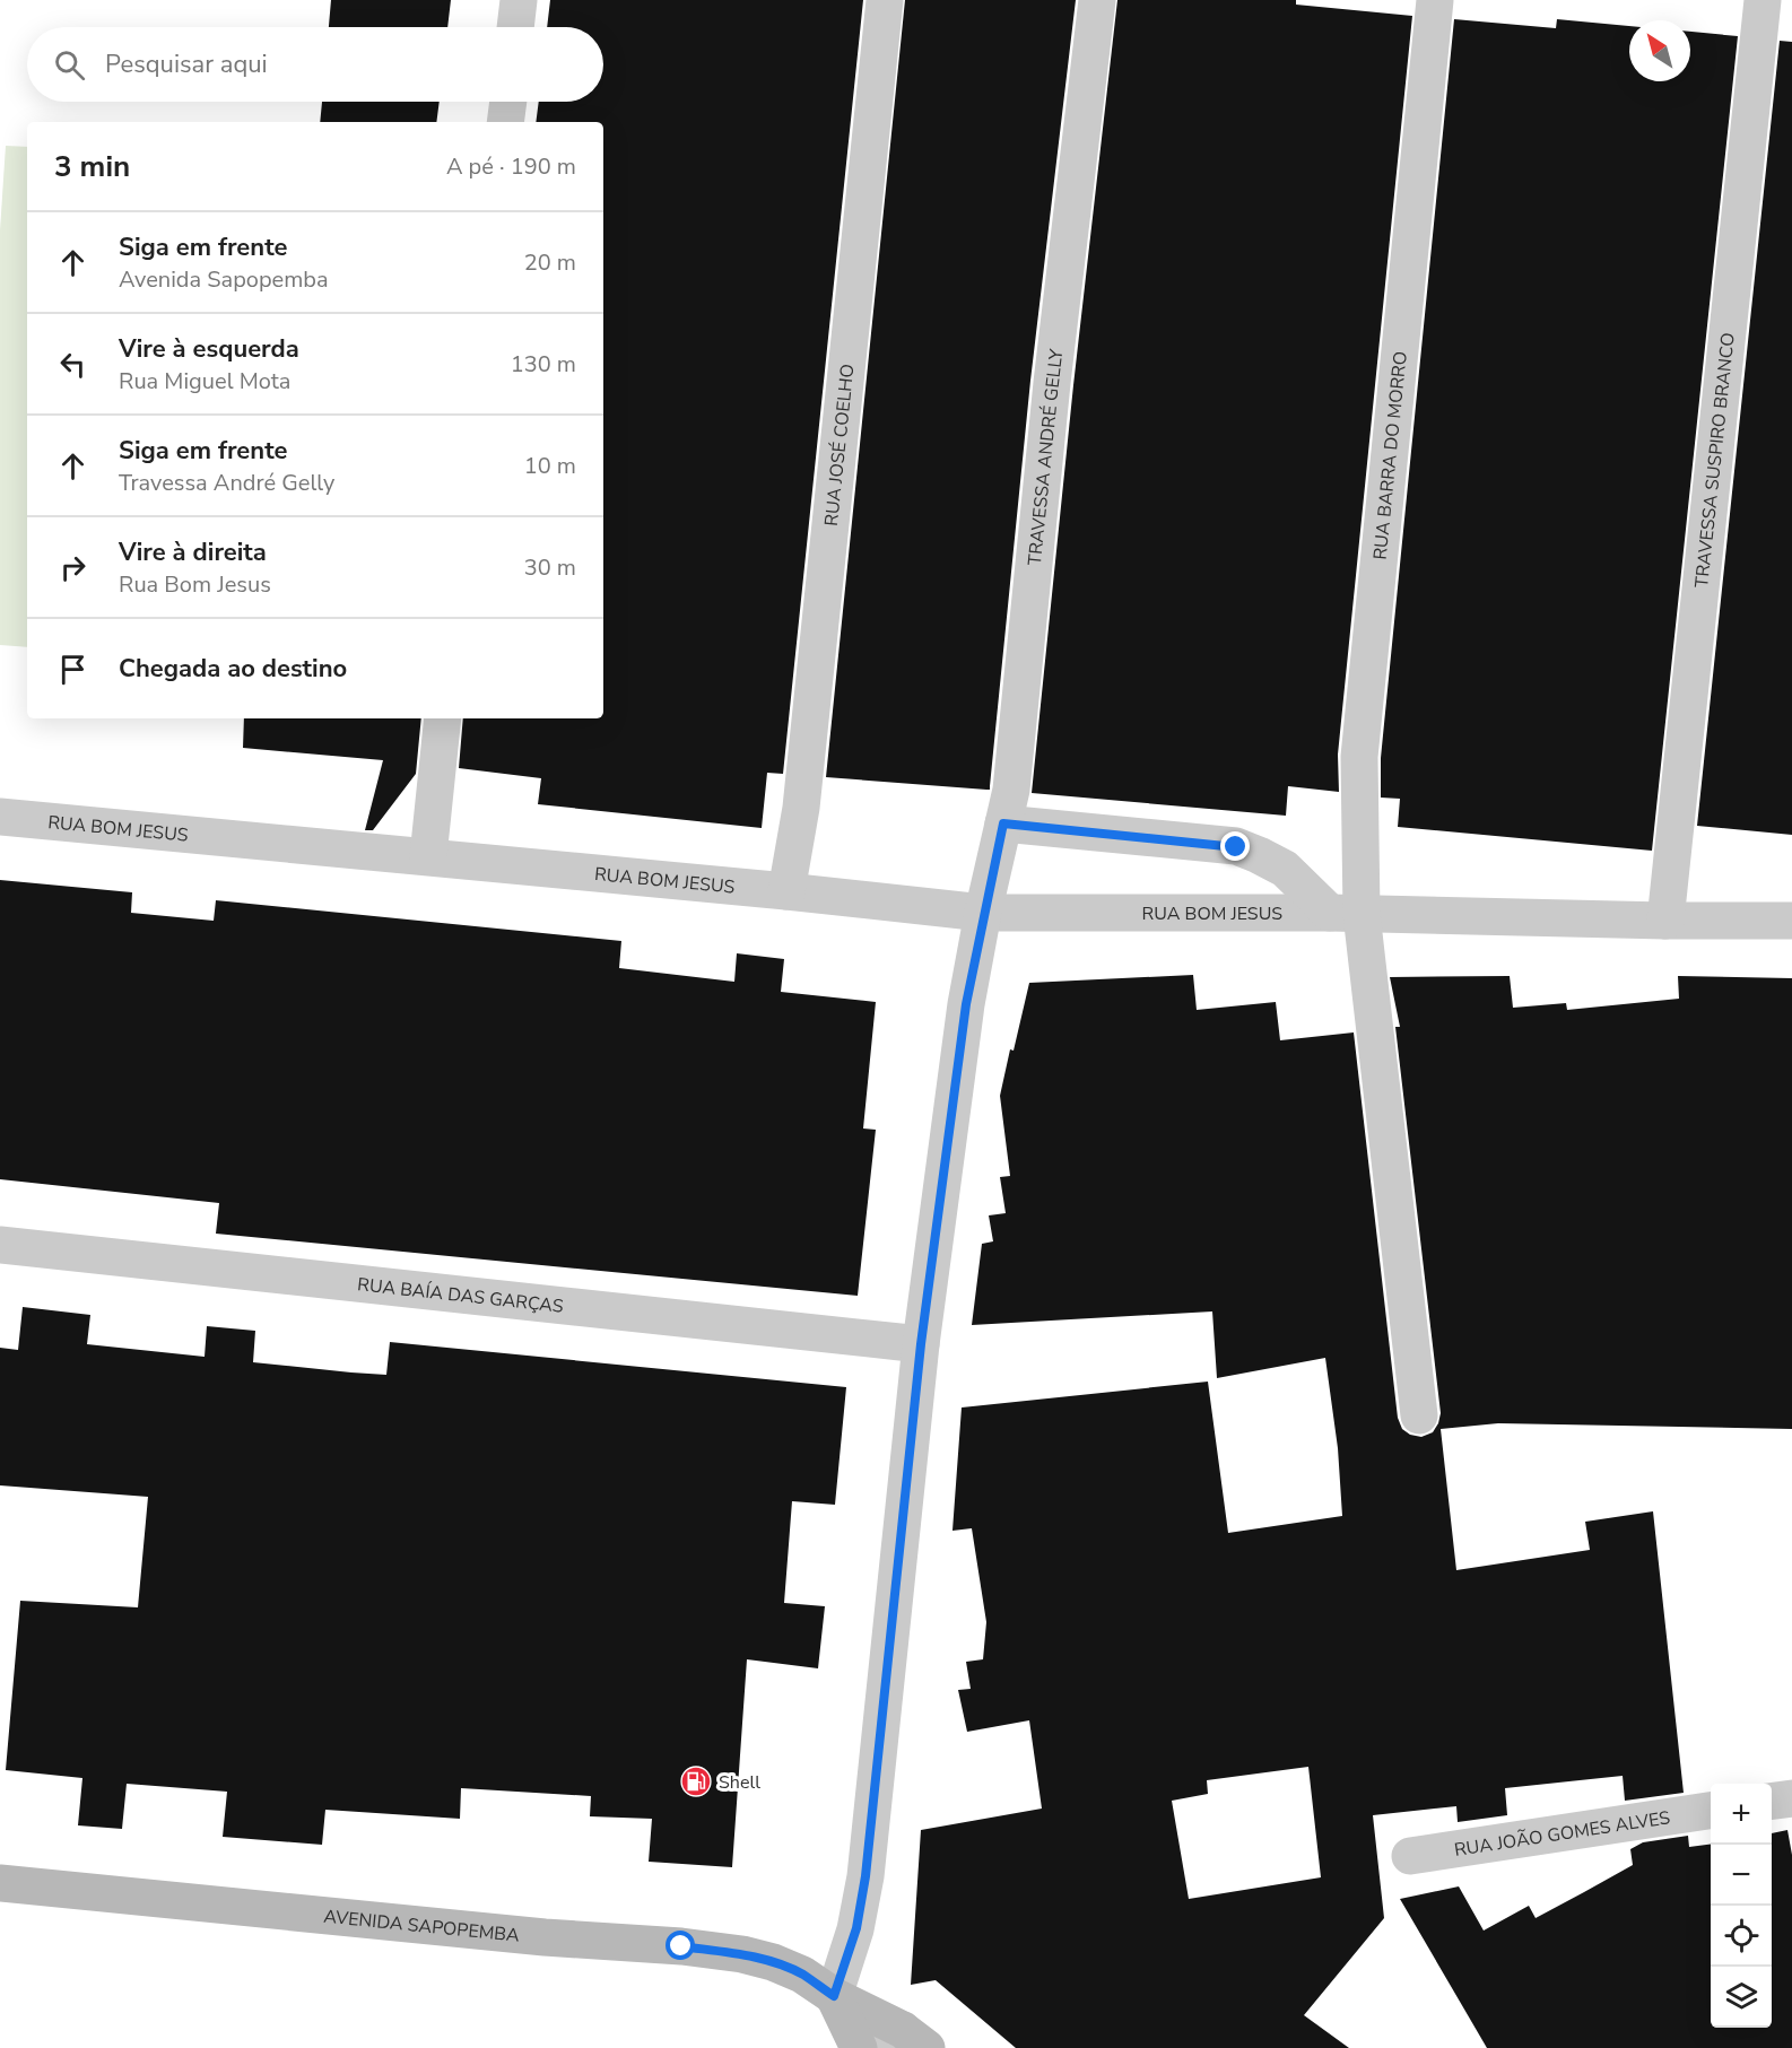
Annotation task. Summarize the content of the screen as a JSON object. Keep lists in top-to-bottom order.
{
  "streets": {
    "main road": ["AVENIDA SAPOPEMBA"],
    "street": [
      "RUA JOSÉ COELHO",
      "RUA BARRA DO MORRO",
      "TRAVESSA ANDRÉ GELLY",
      "TRAVESSA SUSPIRO BRANCO",
      "RUA BOM JESUS",
      "RUA BAÍA DAS GARÇAS",
      "RUA JOÃO GOMES ALVES"
    ]
  },
  "crossings": [
    ["RUA JOSÉ COELHO", "RUA BOM JESUS"],
    ["RUA BARRA DO MORRO", "RUA BOM JESUS"],
    ["TRAVESSA ANDRÉ GELLY", "RUA BOM JESUS"],
    ["TRAVESSA ANDRÉ GELLY", "RUA BAÍA DAS GARÇAS"],
    ["TRAVESSA ANDRÉ GELLY", "AVENIDA SAPOPEMBA"],
    ["TRAVESSA SUSPIRO BRANCO", "RUA BOM JESUS"]
  ],
  "places": {
    "fuel station": ["Shell"]
  },
  "north": "top left",
  "page": {
    "search": "Pesquisar aqui",
    "heading": ["3 min", "A pé · 190 m"],
    "list": [
      ["Siga em frente", "Avenida Sapopemba", "20 m"],
      ["Vire à esquerda", "Rua Miguel Mota", "130 m"],
      ["Siga em frente", "Travessa André Gelly", "10 m"],
      ["Vire à direita", "Rua Bom Jesus", "30 m"],
      "Chegada ao destino"
    ],
    "map_buttons": ["+", "−"]
  }
}
